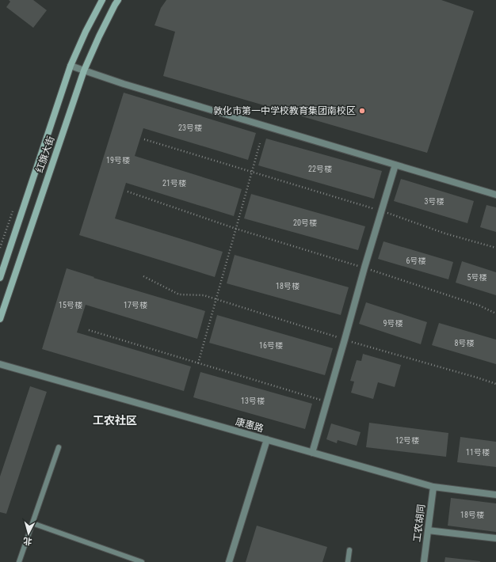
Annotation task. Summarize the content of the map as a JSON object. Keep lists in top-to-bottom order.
{
  "streets": {
    "main road": ["红旗大街"],
    "street": ["康惠路", "工农胡同"]
  },
  "crossings": [
    ["康惠路", "工农胡同"]
  ],
  "districts": ["工农社区"],
  "places": ["敦化市第一中学校教育集团南校区"],
  "house_numbers": [
    "23号楼",
    "19号楼",
    "22号楼",
    "21号楼",
    "3号楼",
    "20号楼",
    "6号楼",
    "5号楼",
    "18号楼",
    "15号楼",
    "17号楼",
    "9号楼",
    "8号楼",
    "16号楼",
    "13号楼",
    "12号楼",
    "11号楼",
    "18号楼"
  ],
  "north": "bottom"
}
